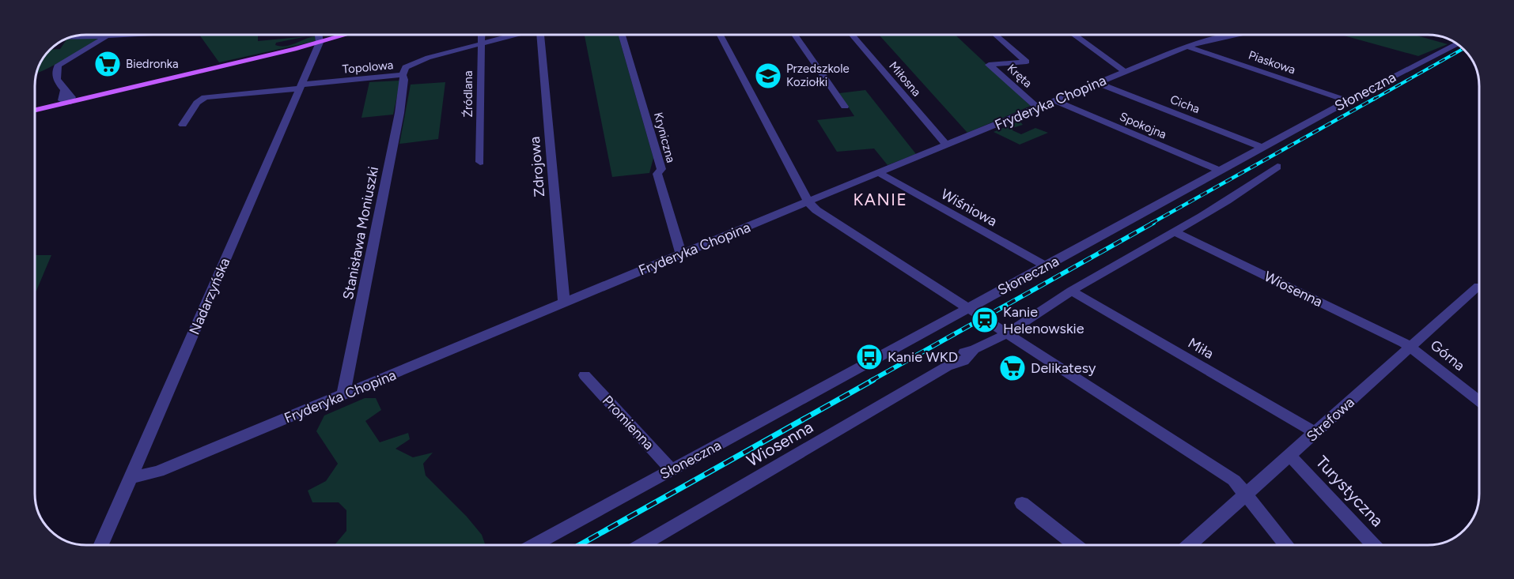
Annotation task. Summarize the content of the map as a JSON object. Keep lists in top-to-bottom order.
{
  "streets": {
    "street": [
      "Piaskowa",
      "Topolowa",
      "Kręta",
      "Miłosna",
      "Słoneczna",
      "Źródlana",
      "Fryderyka Chopina",
      "Cicha",
      "Spokojna",
      "Kryniczna",
      "Zdrojowa",
      "Wiśniowa",
      "Stanisława Moniuszki",
      "Wiosenna",
      "Nadarzyńska",
      "Miła",
      "Górna",
      "Strefowa",
      "Promienna",
      "Turystyczna"
    ]
  },
  "crossings": [
    ["Piaskowa", "Słoneczna"],
    ["Piaskowa", "Fryderyka Chopina"],
    ["Topolowa", "Źródlana"],
    ["Topolowa", "Stanisława Moniuszki"],
    ["Topolowa", "Nadarzyńska"],
    ["Kręta", "Fryderyka Chopina"],
    ["Miłosna", "Fryderyka Chopina"],
    ["Słoneczna", "Cicha"],
    ["Słoneczna", "Spokojna"],
    ["Słoneczna", "Wiśniowa"],
    ["Słoneczna", "Promienna"],
    ["Fryderyka Chopina", "Cicha"],
    ["Fryderyka Chopina", "Spokojna"],
    ["Fryderyka Chopina", "Kryniczna"],
    ["Fryderyka Chopina", "Zdrojowa"],
    ["Fryderyka Chopina", "Wiśniowa"],
    ["Fryderyka Chopina", "Stanisława Moniuszki"],
    ["Fryderyka Chopina", "Nadarzyńska"],
    ["Wiosenna", "Miła"],
    ["Wiosenna", "Górna"],
    ["Wiosenna", "Strefowa"],
    ["Miła", "Strefowa"],
    ["Górna", "Strefowa"],
    ["Strefowa", "Turystyczna"]
  ],
  "districts": ["KANIE"],
  "places": {
    "supermarket": ["Biedronka", "Delikatesy"],
    "school or university": ["Przedszkole Koziołki"],
    "station": ["Kanie Helenowskie"],
    "bus stop": ["Kanie WKD"]
  }
}
